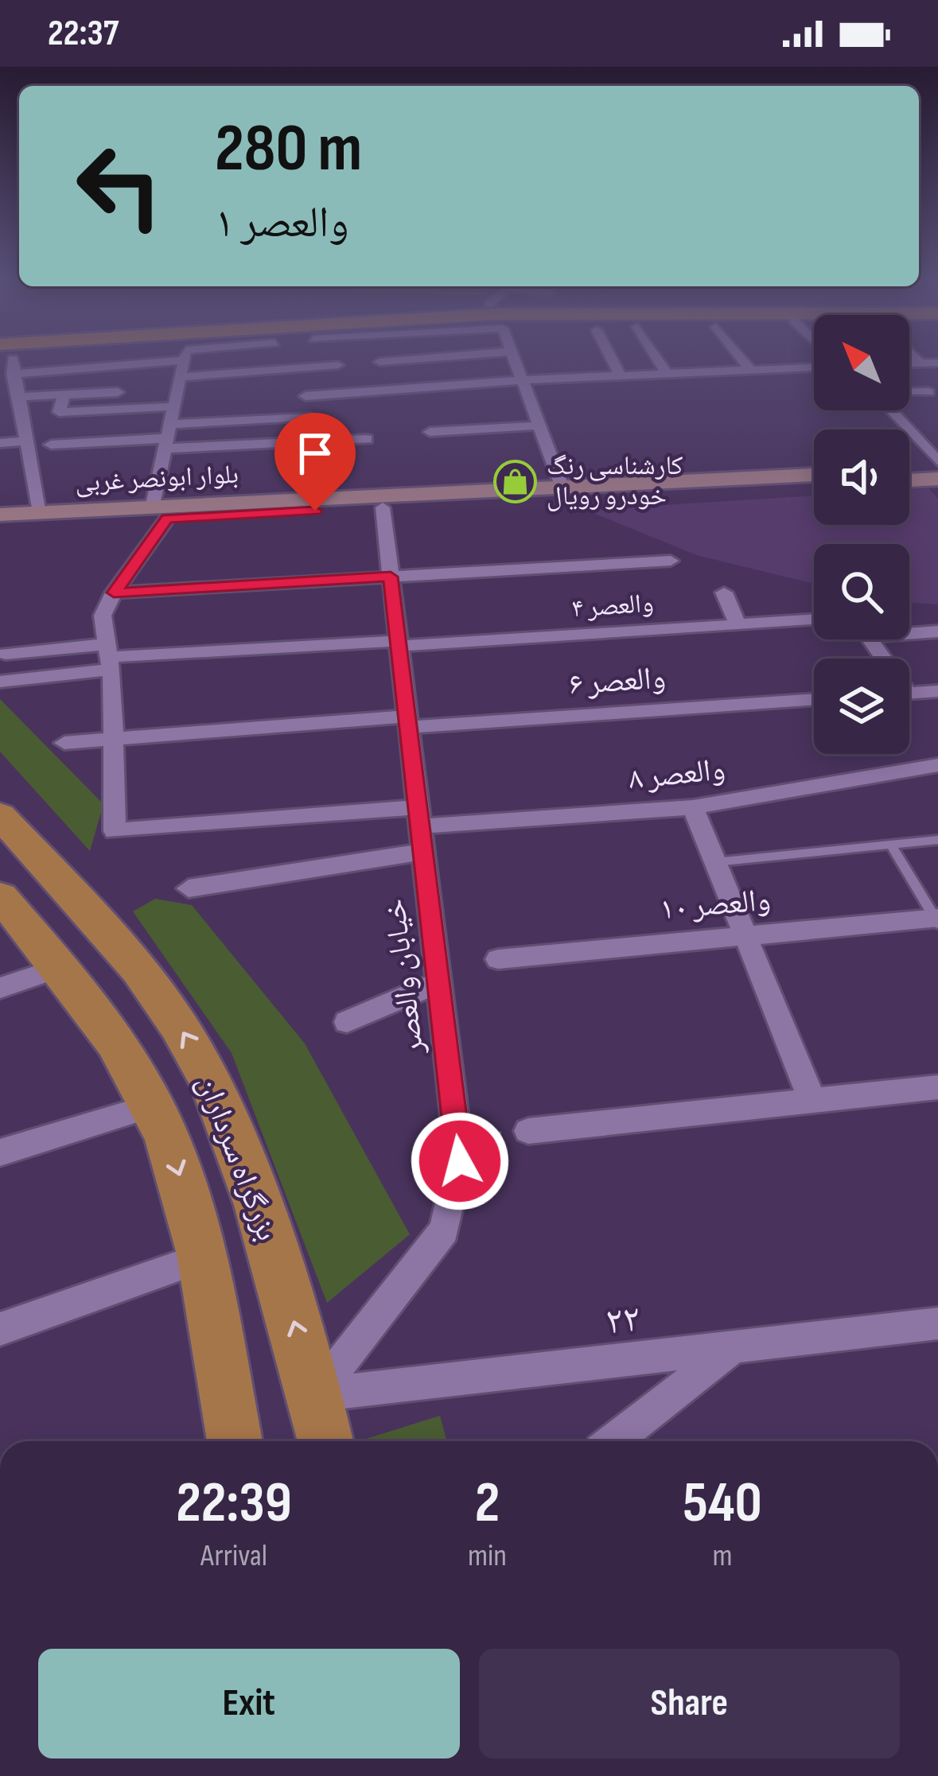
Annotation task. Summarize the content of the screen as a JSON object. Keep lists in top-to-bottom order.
{
  "streets": {
    "highway": ["بزرگراه سرداران"],
    "main road": ["بلوار ابونصر غربی"],
    "street": [
      "والعصر ۴",
      "والعصر ۶",
      "والعصر ۸",
      "والعصر ۱۰",
      "خیابان والعصر",
      "۲۲"
    ]
  },
  "crossings": [
    ["بلوار ابونصر غربی", "خیابان والعصر"],
    ["والعصر ۴", "خیابان والعصر"],
    ["والعصر ۶", "خیابان والعصر"],
    ["والعصر ۸", "خیابان والعصر"],
    ["خیابان والعصر", "بزرگراه سرداران"],
    ["خیابان والعصر", "۲۲"],
    ["بزرگراه سرداران", "۲۲"]
  ],
  "places": {
    "shop": ["کارشناسی رنگ خودرو رویال"]
  },
  "north": "top left",
  "page": {
    "status": "22:37",
    "turn": ["280 m", "والعصر ۱"],
    "eta": [
      "22:39",
      "Arrival",
      "2",
      "min",
      "540",
      "m"
    ],
    "buttons": ["Exit", "Share"]
  }
}
